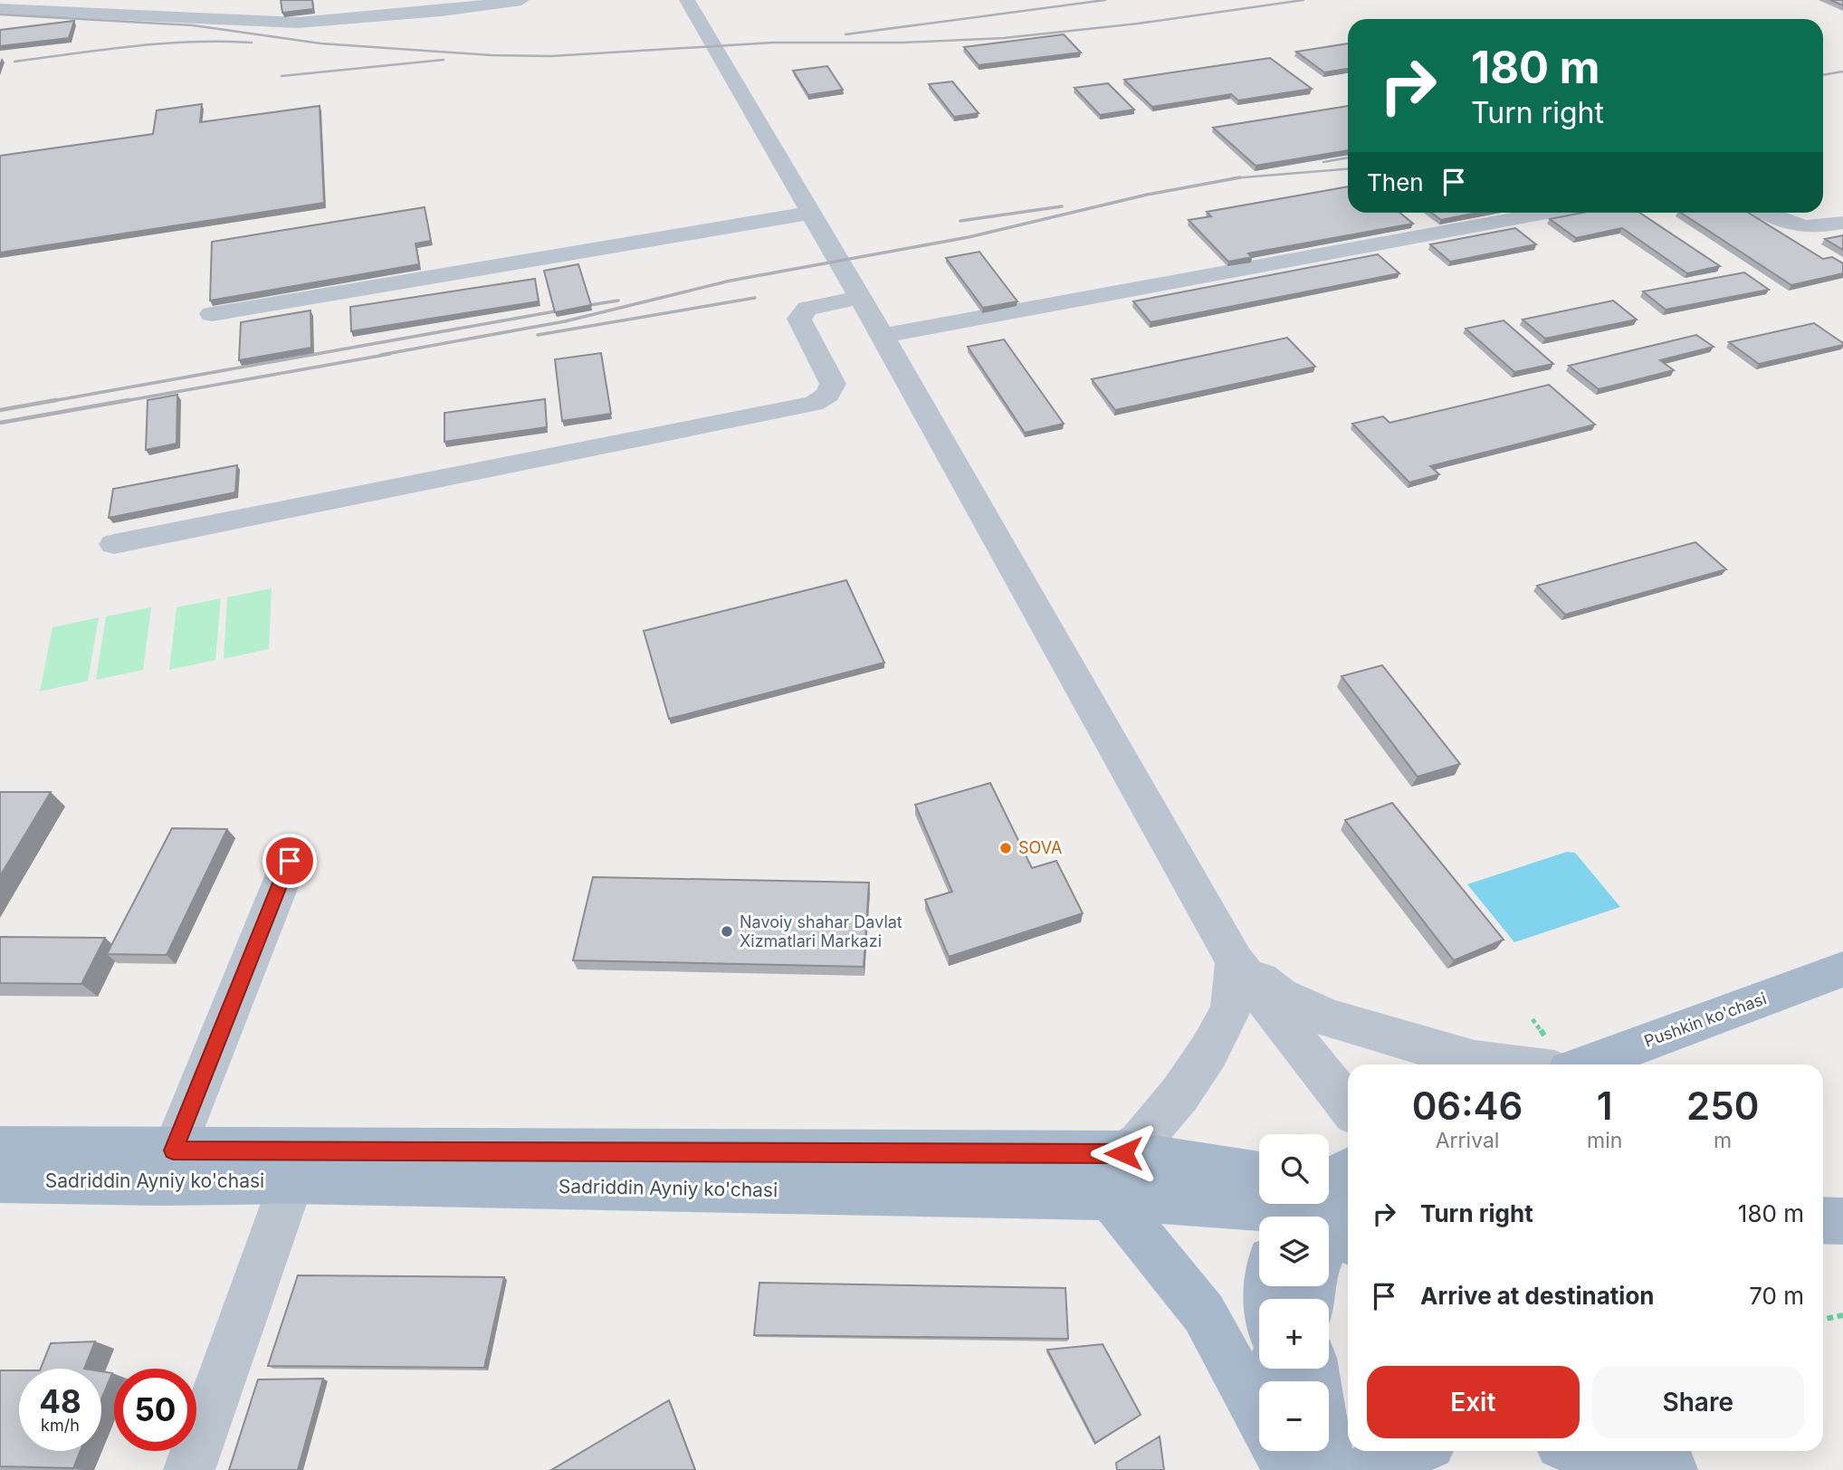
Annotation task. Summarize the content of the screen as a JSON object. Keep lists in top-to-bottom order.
{
  "streets": {
    "main road": ["Pushkin ko'chasi", "Sadriddin Ayniy ko'chasi"]
  },
  "places": ["SOVA", "Navoiy shahar Davlat Xizmatlari Markazi"],
  "page": {
    "turn": ["180 m", "Turn right"],
    "then": "Then",
    "eta": [
      "06:46",
      "Arrival",
      "1",
      "min",
      "250",
      "m"
    ],
    "map_buttons": ["+", "−"],
    "list": [
      {
        "name": "Turn right",
        "value": "180 m"
      },
      {
        "name": "Arrive at destination",
        "value": "70 m"
      }
    ],
    "buttons": ["Exit", "Share"],
    "speed": "48 km/h",
    "limit": "50"
  }
}
